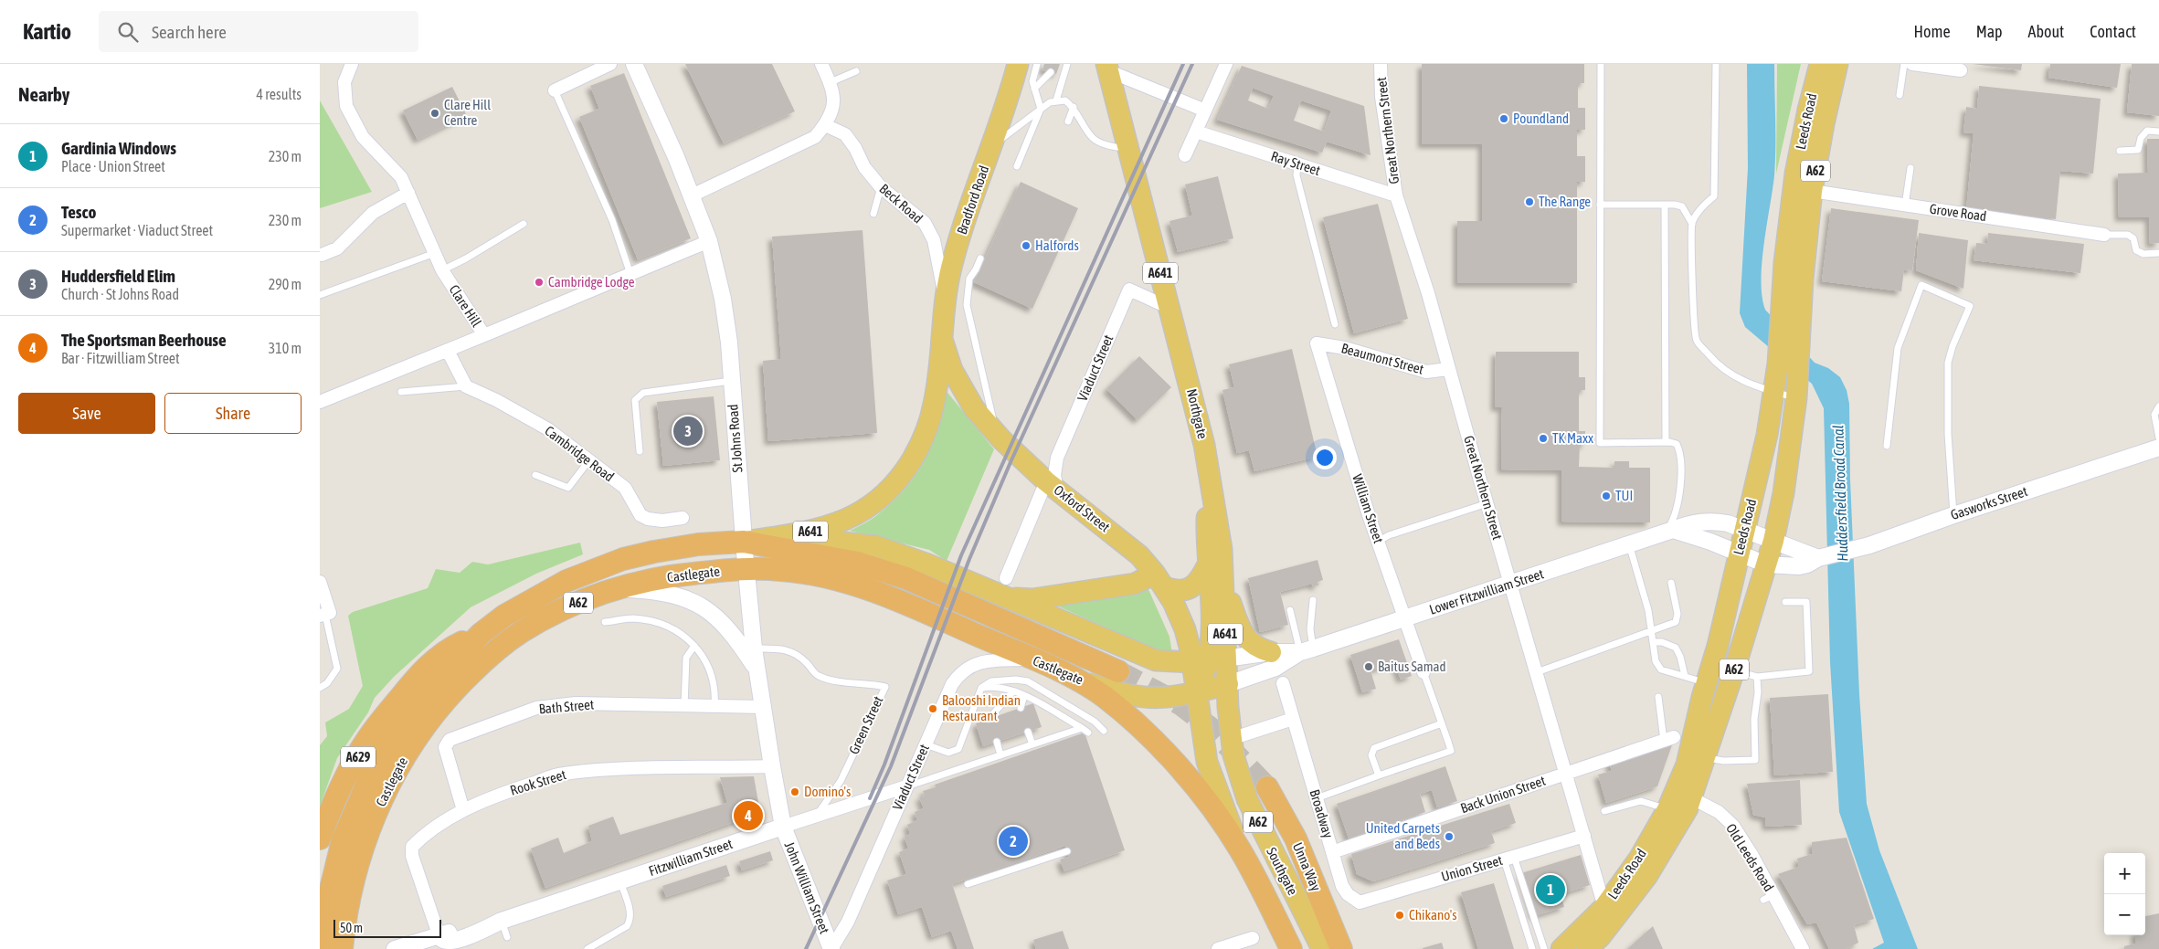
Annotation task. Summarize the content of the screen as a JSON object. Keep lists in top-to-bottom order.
{
  "streets": {
    "highway": [
      "A62",
      "Castlegate",
      "A629",
      "Unna Way",
      "Southgate"
    ],
    "main road": [
      "Leeds Road",
      "Bradford Road",
      "A641",
      "Northgate",
      "Oxford Street"
    ],
    "street": [
      "Great Northern Street",
      "Ray Street",
      "Beck Road",
      "Grove Road",
      "Clare Hill",
      "Beaumont Street",
      "Viaduct Street",
      "St Johns Road",
      "Cambridge Road",
      "Gasworks Street",
      "William Street",
      "Lower Fitzwilliam Street",
      "Bath Street",
      "Rook Street",
      "Back Union Street",
      "Broadway",
      "Fitzwilliam Street",
      "Old Leeds Road",
      "Union Street",
      "John William Street"
    ],
    "lane": ["Green Street"]
  },
  "crossings": [
    ["Leeds Road", "Great Northern Street"],
    ["Leeds Road", "Grove Road"],
    ["Leeds Road", "Gasworks Street"],
    ["Leeds Road", "Lower Fitzwilliam Street"],
    ["Leeds Road", "Old Leeds Road"],
    ["Great Northern Street", "Ray Street"],
    ["Great Northern Street", "Beaumont Street"],
    ["Great Northern Street", "Lower Fitzwilliam Street"],
    ["Great Northern Street", "Back Union Street"],
    ["Great Northern Street", "Union Street"],
    ["Bradford Road", "Beck Road"],
    ["Bradford Road", "A641"],
    ["Bradford Road", "Oxford Street"],
    ["A641", "Northgate"],
    ["A641", "St Johns Road"],
    ["A641", "Oxford Street"],
    ["A641", "Castlegate"],
    ["A641", "Lower Fitzwilliam Street"],
    ["A641", "Southgate"],
    ["Clare Hill", "St Johns Road"],
    ["Beaumont Street", "William Street"],
    ["Viaduct Street", "Northgate"],
    ["Viaduct Street", "Oxford Street"],
    ["Viaduct Street", "Castlegate"],
    ["Viaduct Street", "Fitzwilliam Street"],
    ["Viaduct Street", "John William Street"],
    ["Northgate", "Oxford Street"],
    ["Northgate", "Castlegate"],
    ["Northgate", "Lower Fitzwilliam Street"],
    ["Northgate", "Southgate"],
    ["St Johns Road", "Castlegate"],
    ["St Johns Road", "Bath Street"],
    ["St Johns Road", "Green Street"],
    ["St Johns Road", "Rook Street"],
    ["St Johns Road", "Fitzwilliam Street"],
    ["St Johns Road", "John William Street"],
    ["Oxford Street", "Castlegate"],
    ["Oxford Street", "Lower Fitzwilliam Street"],
    ["William Street", "Lower Fitzwilliam Street"],
    ["Castlegate", "Lower Fitzwilliam Street"],
    ["Castlegate", "A629"],
    ["Castlegate", "Southgate"],
    ["Lower Fitzwilliam Street", "Southgate"],
    ["Bath Street", "Rook Street"],
    ["Green Street", "Fitzwilliam Street"],
    ["Rook Street", "Fitzwilliam Street"],
    ["Back Union Street", "Broadway"],
    ["Broadway", "Union Street"],
    ["Fitzwilliam Street", "John William Street"]
  ],
  "water": ["Huddersfield Broad Canal"],
  "places": [
    "Clare Hill Centre",
    "Poundland",
    "The Range",
    "Halfords",
    "Cambridge Lodge",
    "TK Maxx",
    "TUI",
    "Baitus Samad",
    "Balooshi Indian Restaurant",
    "Domino's",
    "United Carpets and Beds",
    "Chikano's"
  ],
  "scale_bar": "50 m",
  "page": {
    "header": "Kartio",
    "search": "Search here",
    "nav": [
      "Home",
      "Map",
      "About",
      "Contact"
    ],
    "heading": ["Nearby", "4 results"],
    "list": [
      {
        "mark": "1",
        "name": "Gardinia Windows",
        "note": "Place · Union Street",
        "value": "230 m"
      },
      {
        "mark": "2",
        "name": "Tesco",
        "note": "Supermarket · Viaduct Street",
        "value": "230 m"
      },
      {
        "mark": "3",
        "name": "Huddersfield Elim",
        "note": "Church · St Johns Road",
        "value": "290 m"
      },
      {
        "mark": "4",
        "name": "The Sportsman Beerhouse",
        "note": "Bar · Fitzwilliam Street",
        "value": "310 m"
      }
    ],
    "buttons": ["Save", "Share"],
    "pins": [
      "3",
      "4",
      "2",
      "1"
    ],
    "map_buttons": ["+", "−"],
    "scale": "50 m"
  }
}
